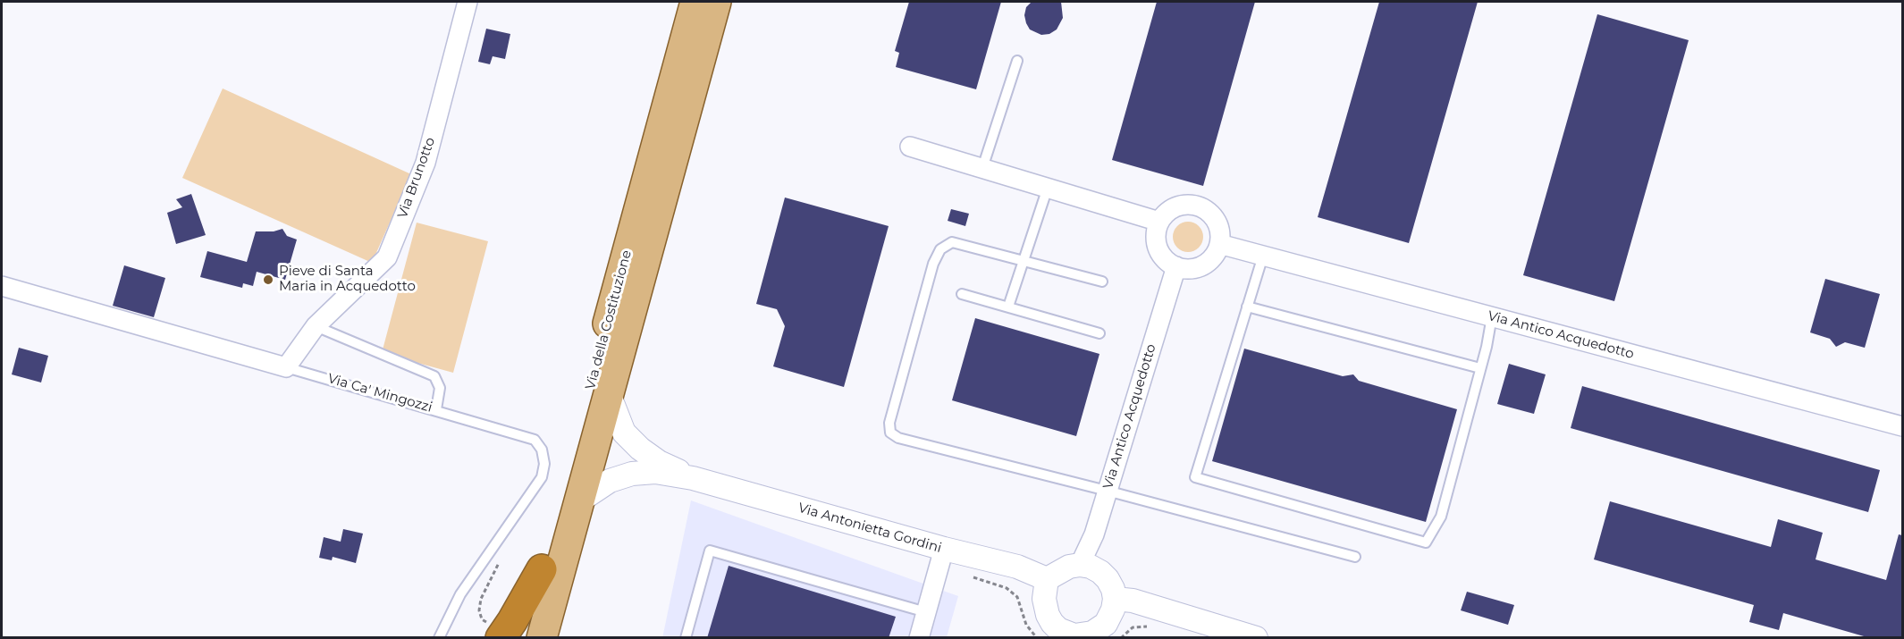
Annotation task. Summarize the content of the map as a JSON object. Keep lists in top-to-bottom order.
{
  "streets": {
    "main road": ["Via della Costituzione"],
    "street": [
      "Via Brunotto",
      "Via Antico Acquedotto",
      "Via Ca' Mingozzi",
      "Via Antonietta Gordini"
    ]
  },
  "crossings": [
    ["Via Brunotto", "Via Ca' Mingozzi"],
    ["Via Antico Acquedotto", "Via Antonietta Gordini"]
  ],
  "places": ["Pieve di Santa Maria in Acquedotto"]
}
